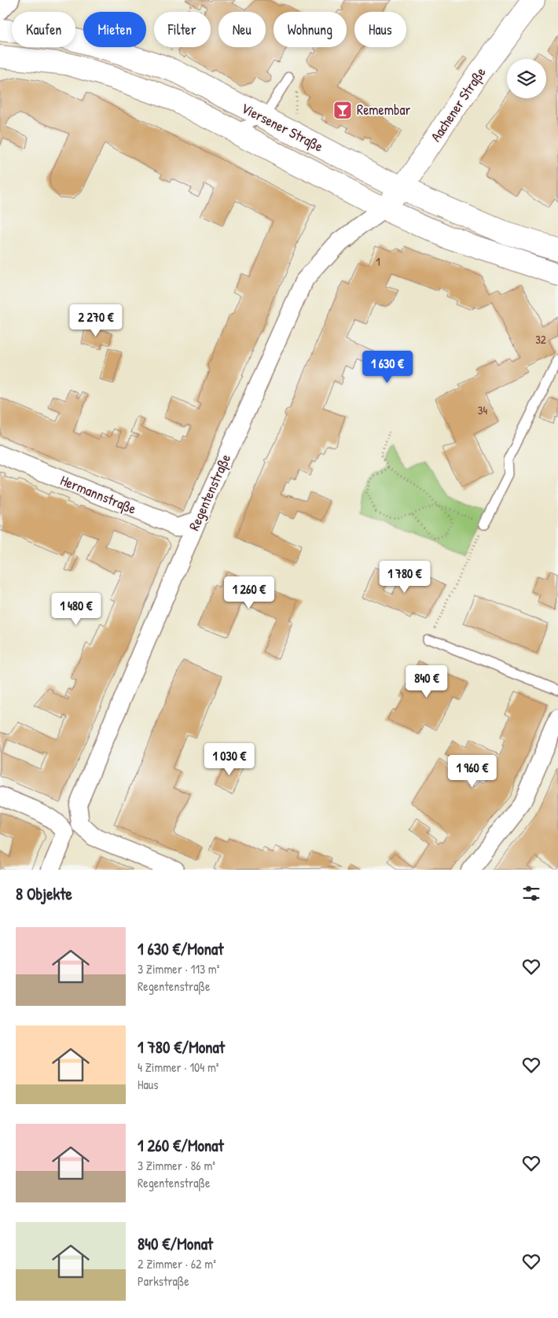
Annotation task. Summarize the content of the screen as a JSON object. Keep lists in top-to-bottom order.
{
  "streets": {
    "main road": ["Aachener Straße", "Viersener Straße"],
    "street": ["Regentenstraße", "Hermannstraße"]
  },
  "crossings": [
    ["Aachener Straße", "Viersener Straße"],
    ["Aachener Straße", "Regentenstraße"],
    ["Viersener Straße", "Regentenstraße"],
    ["Regentenstraße", "Hermannstraße"]
  ],
  "places": {
    "bar": ["Remembar"]
  },
  "house_numbers": ["1", "32", "34"],
  "page": {
    "chip": [
      "Kaufen",
      "Mieten",
      "Filter",
      "Neu",
      "Wohnung",
      "Haus"
    ],
    "price": [
      "2 270 €",
      "1 630 €",
      "1 780 €",
      "1 260 €",
      "1 480 €",
      "840 €",
      "1 030 €",
      "1 960 €"
    ],
    "heading": "8 Objekte",
    "list": [
      {
        "name": "1 630 €/Monat",
        "note": "3 Zimmer · 113 m² · Regentenstraße"
      },
      {
        "name": "1 780 €/Monat",
        "note": "4 Zimmer · 104 m² · Haus"
      },
      {
        "name": "1 260 €/Monat",
        "note": "3 Zimmer · 86 m² · Regentenstraße"
      },
      {
        "name": "840 €/Monat",
        "note": "2 Zimmer · 62 m² · Parkstraße"
      }
    ]
  }
}
